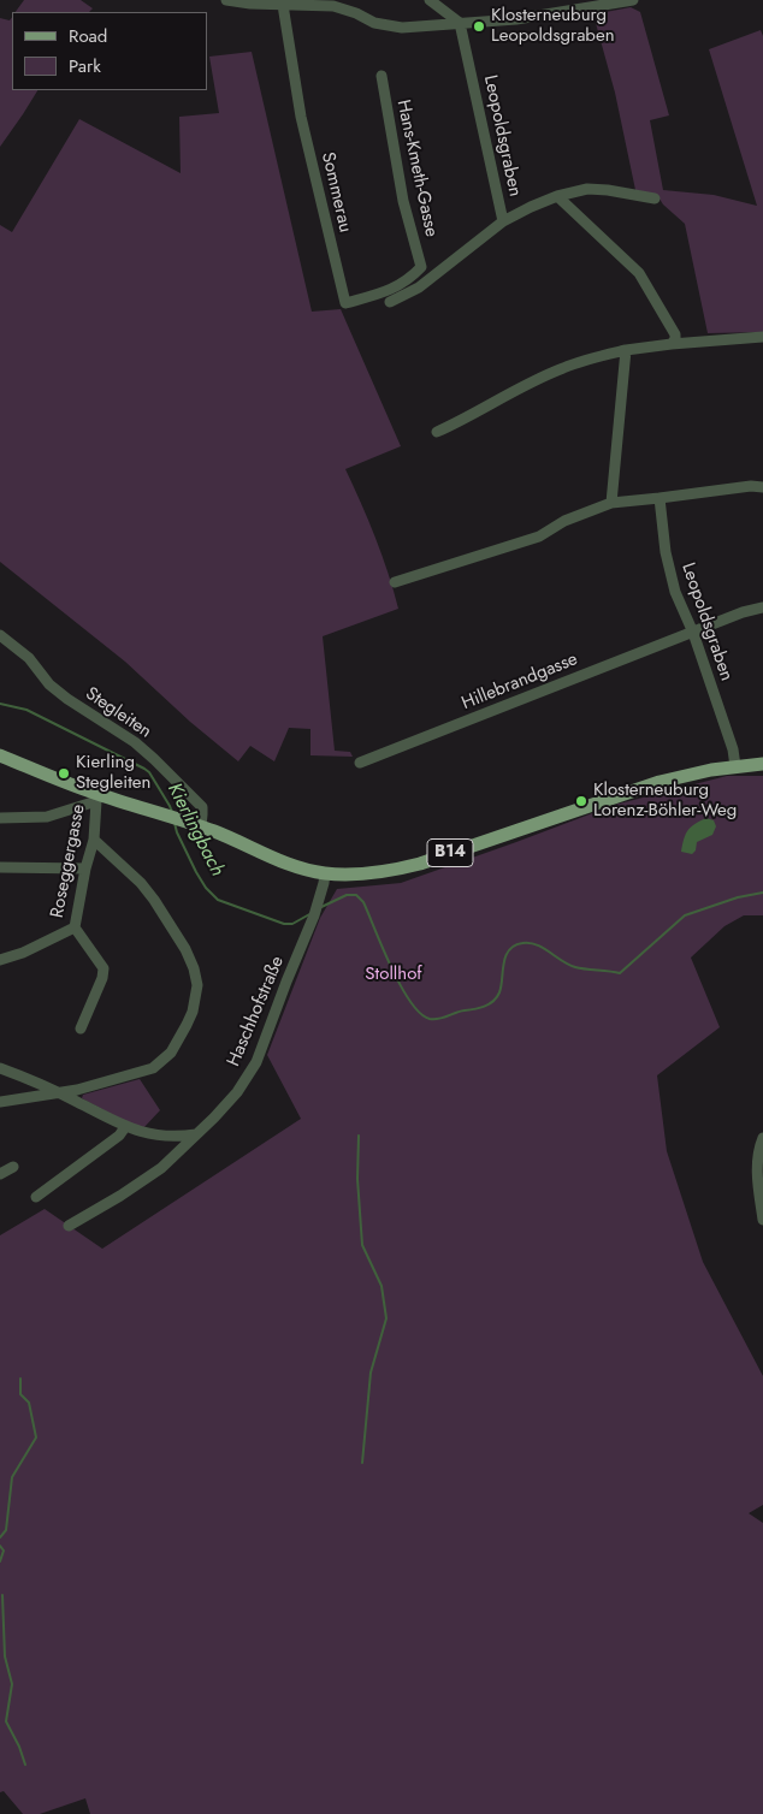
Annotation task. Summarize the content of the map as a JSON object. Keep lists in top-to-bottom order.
{
  "streets": {
    "main road": ["B14"],
    "street": [
      "Leopoldsgraben",
      "Hans-Kmeth-Gasse",
      "Sommerau",
      "Hillebrandgasse",
      "Stegleiten",
      "Roseggergasse",
      "Haschhofstraße"
    ]
  },
  "crossings": [
    ["Leopoldsgraben", "Hillebrandgasse"],
    ["Leopoldsgraben", "B14"],
    ["Hans-Kmeth-Gasse", "Sommerau"],
    ["Stegleiten", "B14"],
    ["B14", "Roseggergasse"],
    ["B14", "Haschhofstraße"]
  ],
  "water": ["Kierlingbach"],
  "parks": ["Stollhof"],
  "places": ["Klosterneuburg Leopoldsgraben", "Kierling Stegleiten", "Klosterneuburg Lorenz-Böhler-Weg"],
  "legend": ["Road", "Park"]
}
